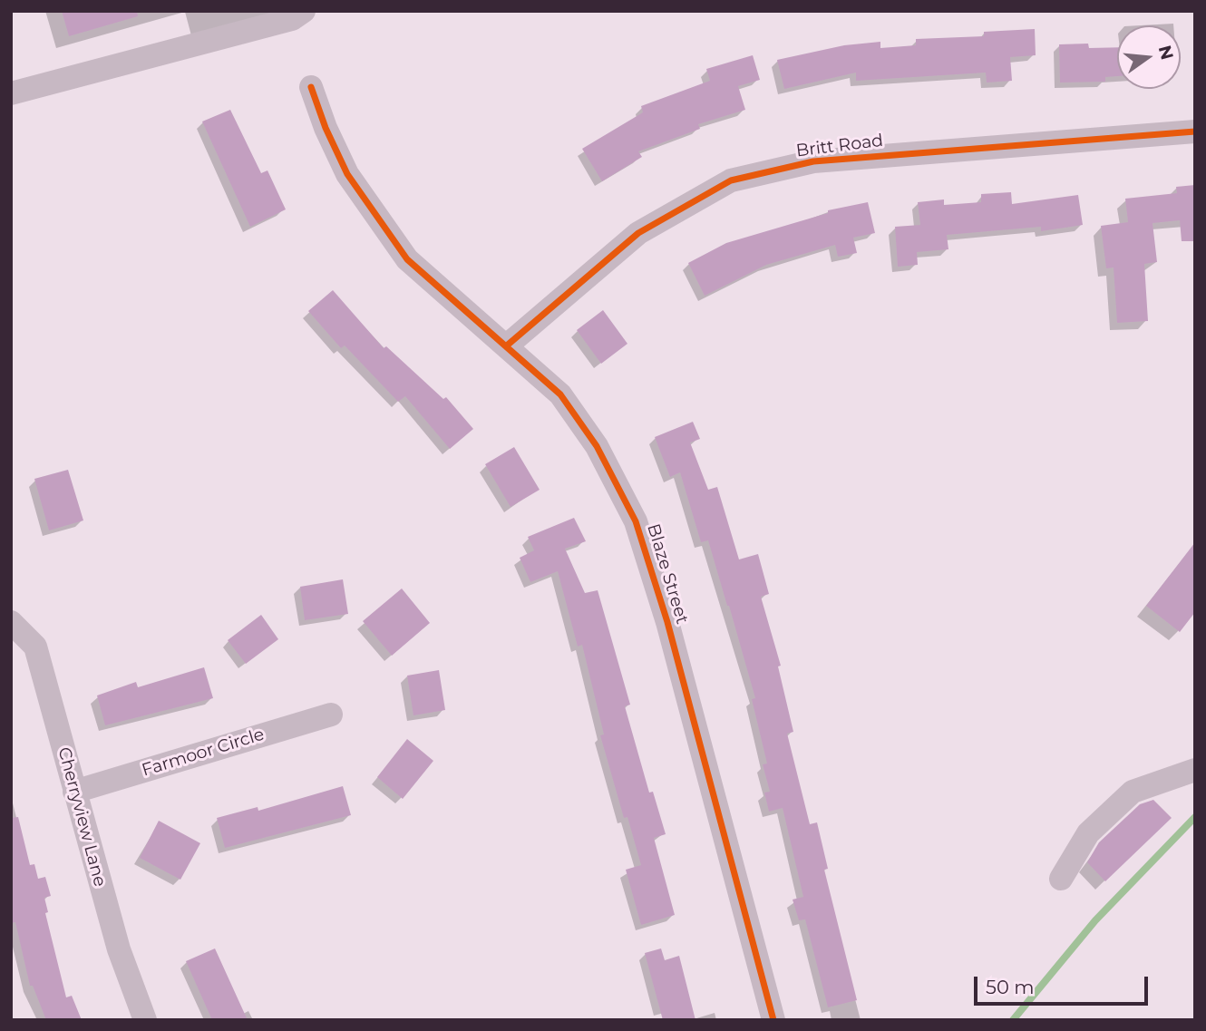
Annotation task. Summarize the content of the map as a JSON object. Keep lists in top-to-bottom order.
{
  "streets": {
    "street": [
      "Britt Road",
      "Blaze Street",
      "Farmoor Circle",
      "Cherryview Lane"
    ]
  },
  "crossings": [
    ["Britt Road", "Blaze Street"],
    ["Farmoor Circle", "Cherryview Lane"]
  ],
  "scale_bar": "50 m",
  "north": "right"
}
